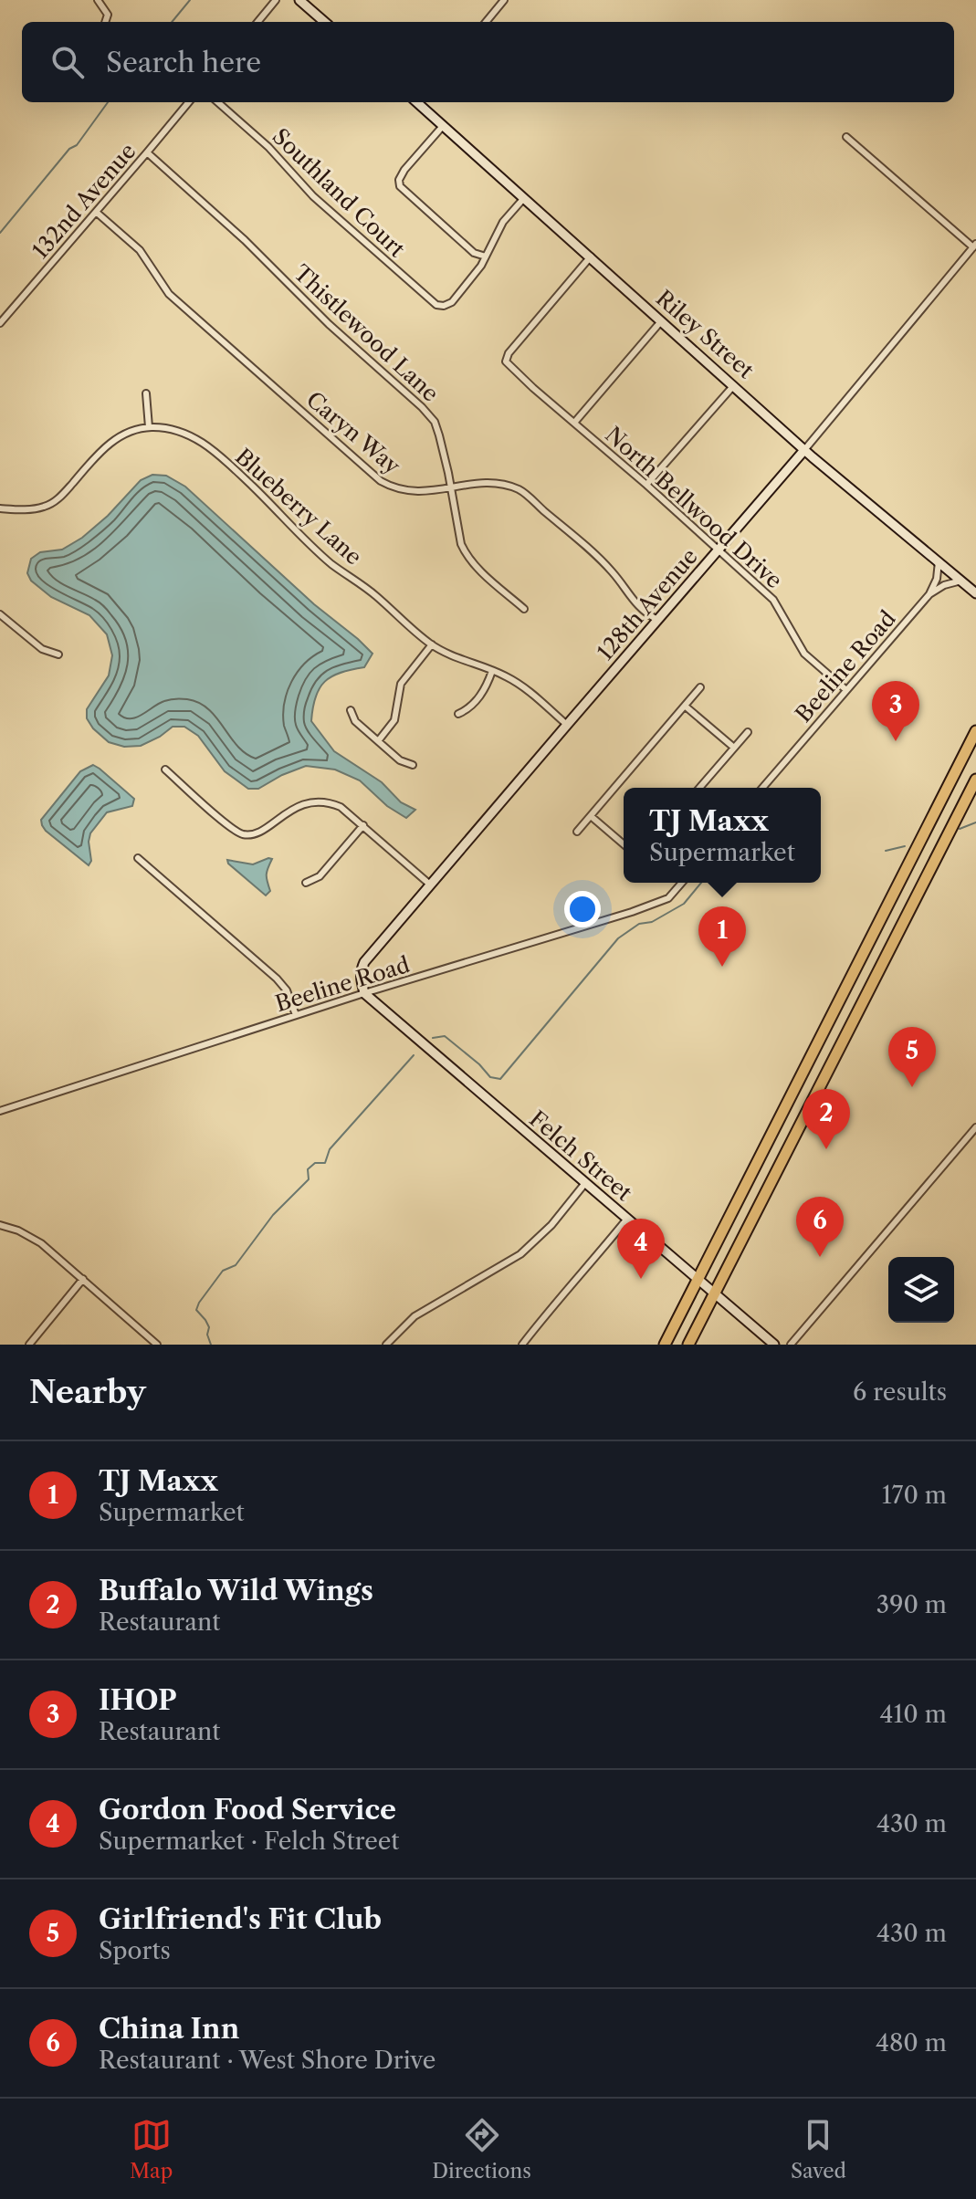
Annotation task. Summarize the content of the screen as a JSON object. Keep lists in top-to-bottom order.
{
  "streets": {
    "street": [
      "Southland Court",
      "132nd Avenue",
      "Thistlewood Lane",
      "Riley Street",
      "Caryn Way",
      "Blueberry Lane",
      "North Bellwood Drive",
      "128th Avenue",
      "Beeline Road",
      "Felch Street"
    ]
  },
  "crossings": [
    ["132nd Avenue", "Thistlewood Lane"],
    ["132nd Avenue", "Caryn Way"],
    ["Thistlewood Lane", "Caryn Way"],
    ["Riley Street", "North Bellwood Drive"],
    ["Riley Street", "128th Avenue"],
    ["Riley Street", "Beeline Road"],
    ["Caryn Way", "128th Avenue"],
    ["Blueberry Lane", "128th Avenue"],
    ["North Bellwood Drive", "128th Avenue"],
    ["North Bellwood Drive", "Beeline Road"],
    ["128th Avenue", "Beeline Road"],
    ["128th Avenue", "Felch Street"],
    ["Beeline Road", "Felch Street"]
  ],
  "page": {
    "search": "Search here",
    "pins": [
      "3",
      "1",
      "5",
      "2",
      "6",
      "4"
    ],
    "popup": ["TJ Maxx", "Supermarket"],
    "heading": ["Nearby", "6 results"],
    "list": [
      {
        "mark": "1",
        "name": "TJ Maxx",
        "note": "Supermarket",
        "value": "170 m"
      },
      {
        "mark": "2",
        "name": "Buffalo Wild Wings",
        "note": "Restaurant",
        "value": "390 m"
      },
      {
        "mark": "3",
        "name": "IHOP",
        "note": "Restaurant",
        "value": "410 m"
      },
      {
        "mark": "4",
        "name": "Gordon Food Service",
        "note": "Supermarket · Felch Street",
        "value": "430 m"
      },
      {
        "mark": "5",
        "name": "Girlfriend's Fit Club",
        "note": "Sports",
        "value": "430 m"
      },
      {
        "mark": "6",
        "name": "China Inn",
        "note": "Restaurant · West Shore Drive",
        "value": "480 m"
      }
    ],
    "nav": ["Map", "Directions", "Saved"]
  }
}
